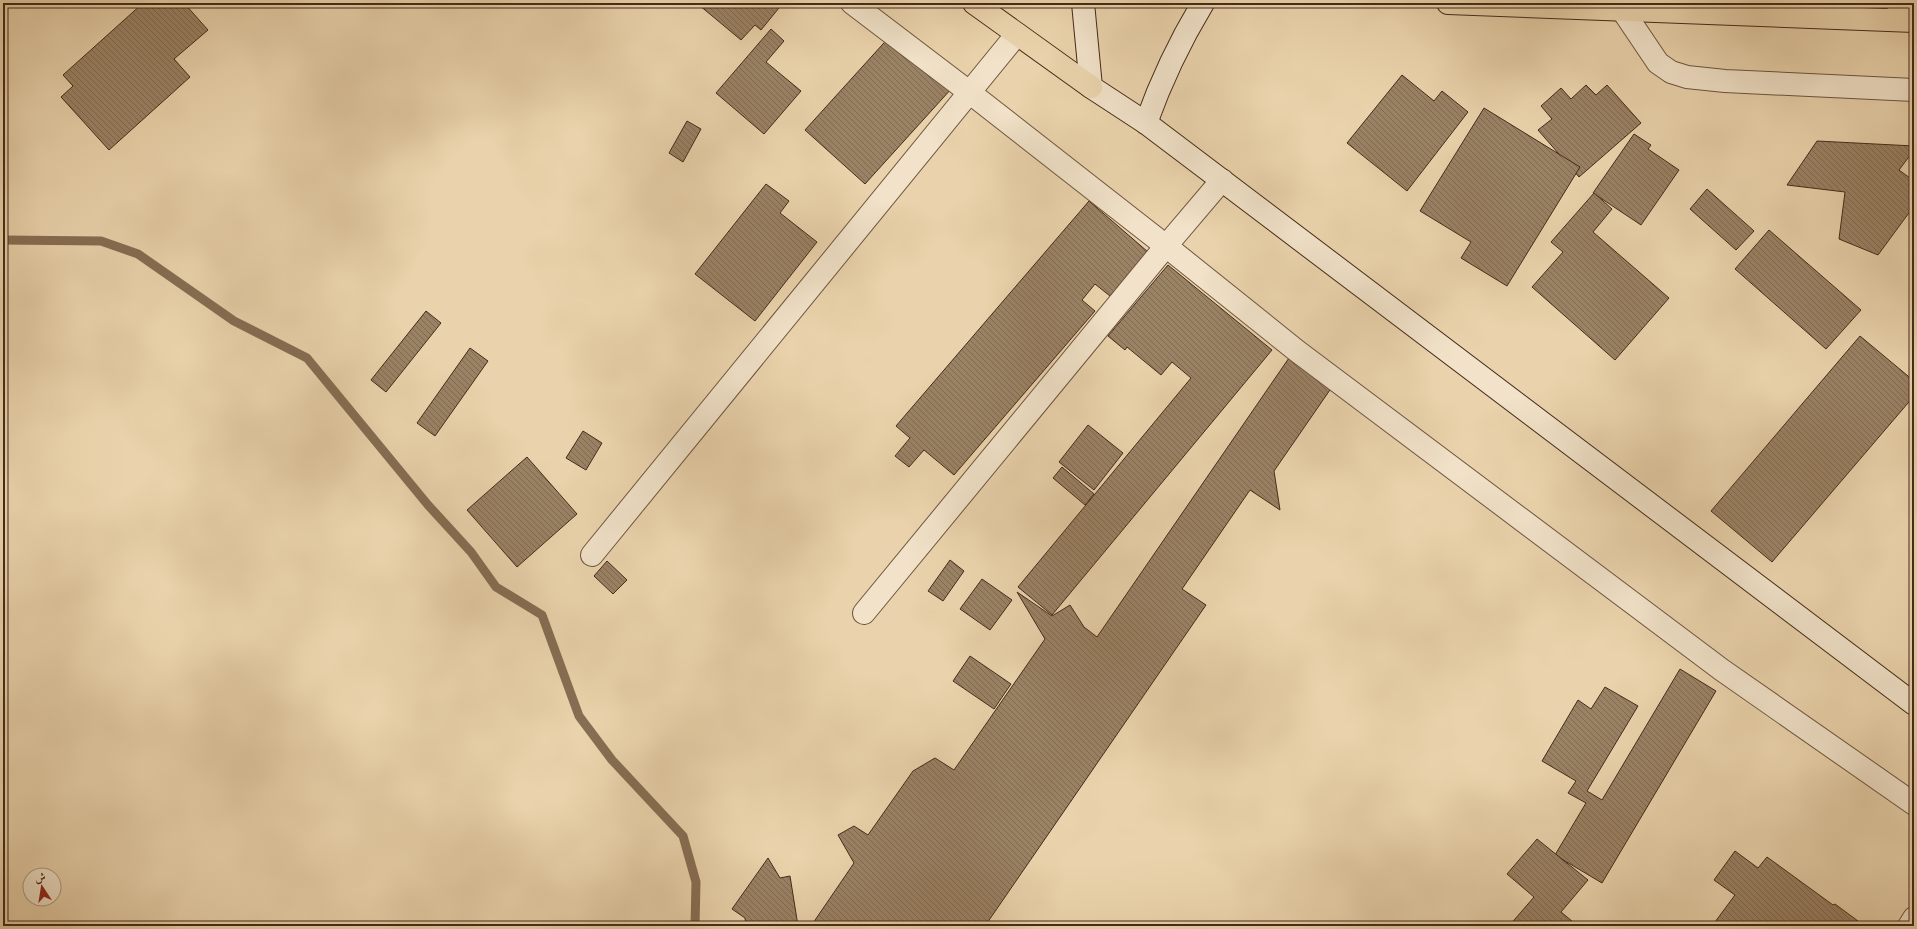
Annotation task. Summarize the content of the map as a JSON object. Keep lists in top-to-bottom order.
{
  "north": "top"
}
